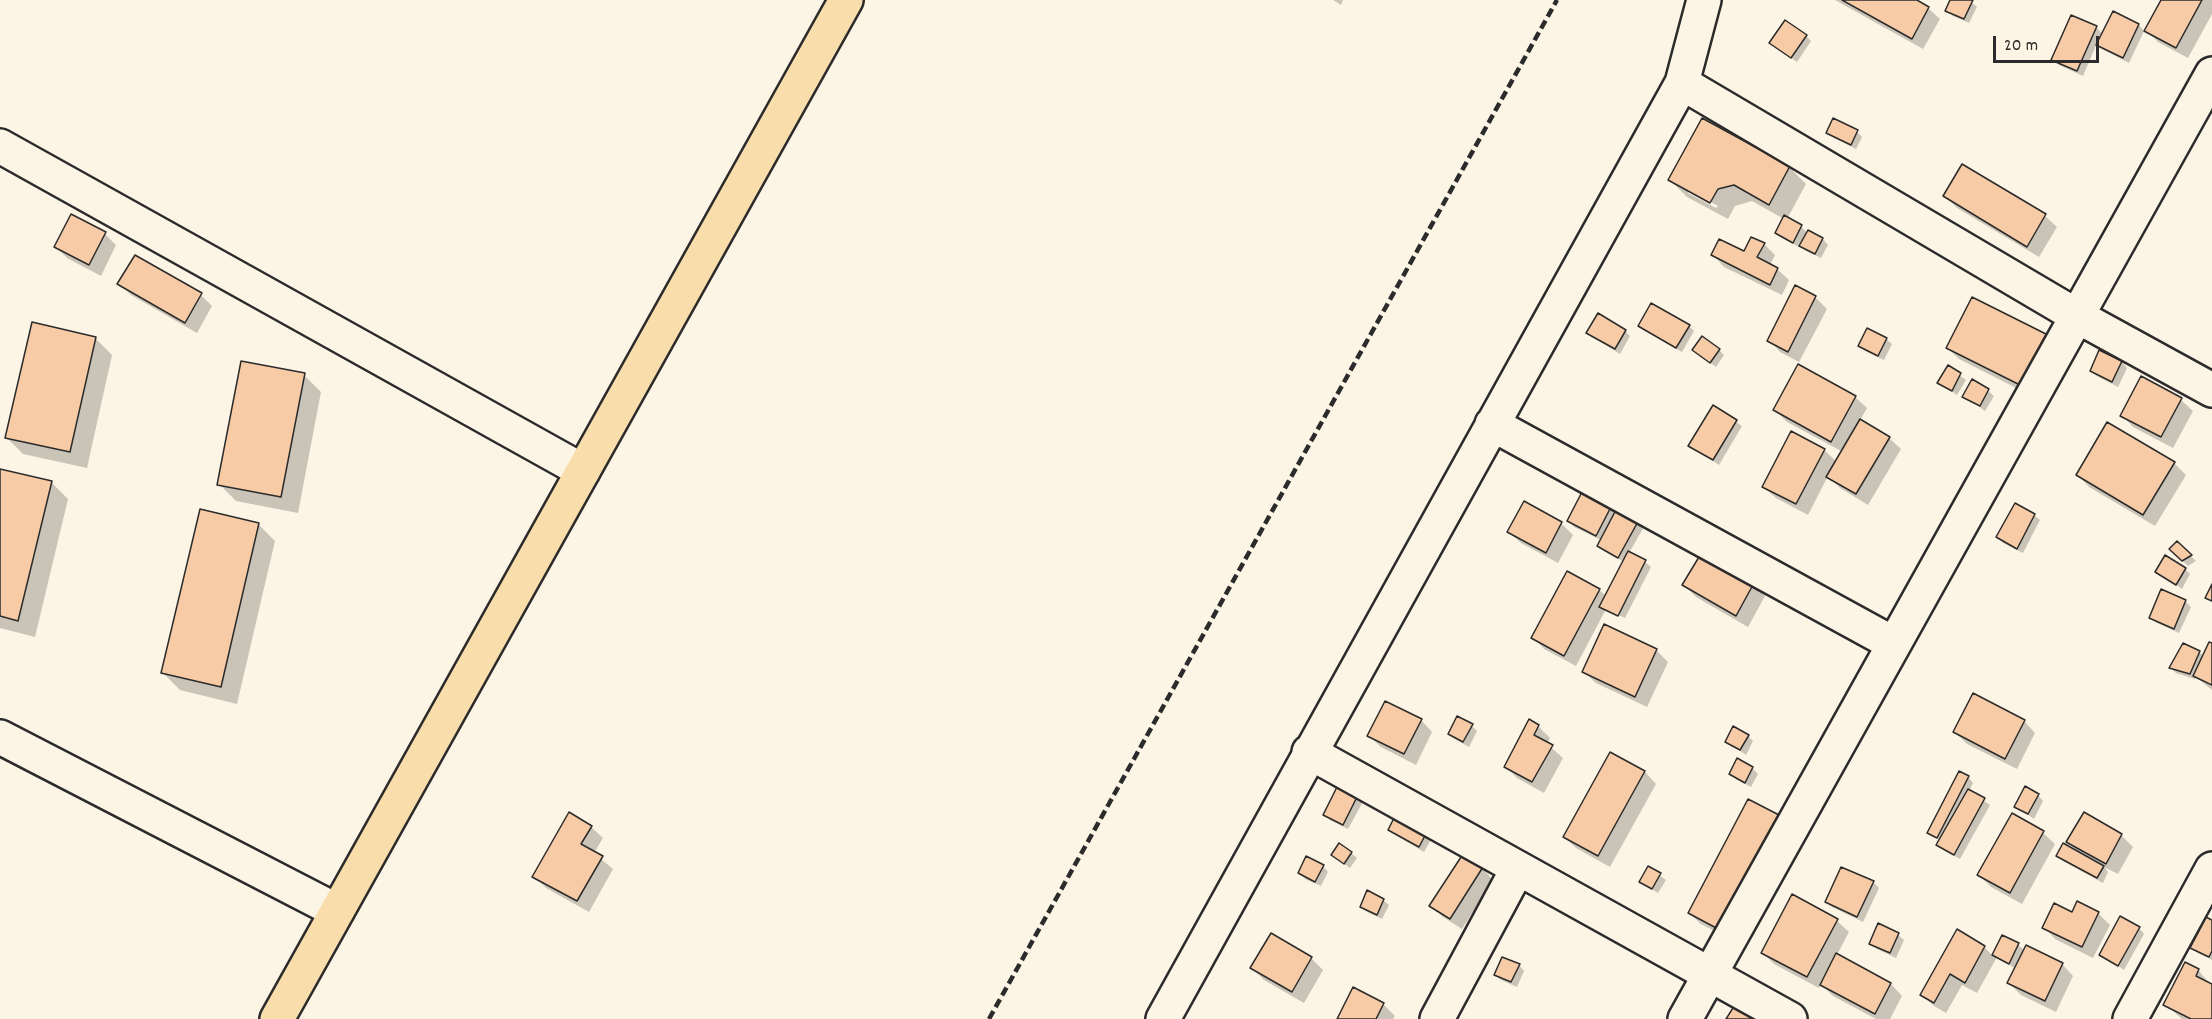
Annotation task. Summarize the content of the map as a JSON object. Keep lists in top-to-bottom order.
{
  "scale_bar": "20 m"
}
